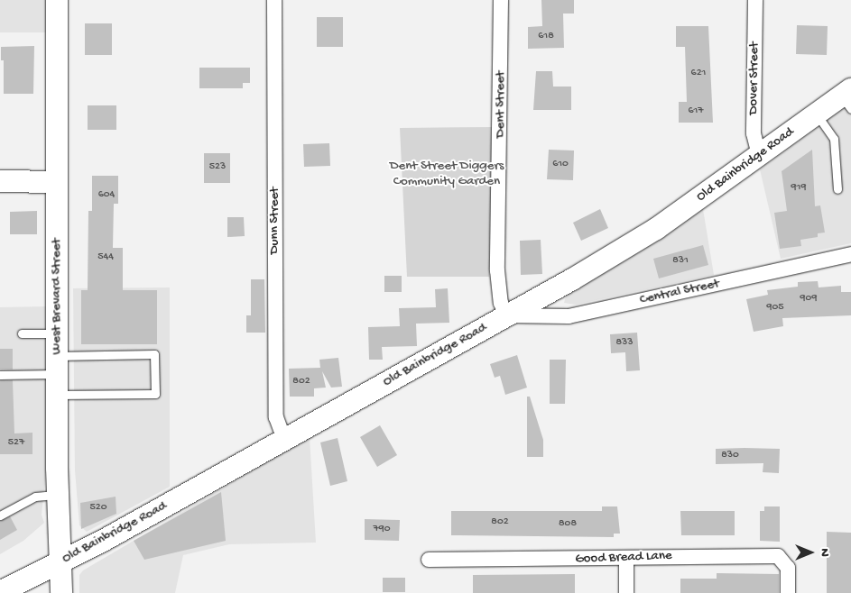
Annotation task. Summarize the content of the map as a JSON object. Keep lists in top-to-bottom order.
{
  "streets": {
    "main road": ["Old Bainbridge Road", "West Brevard Street"],
    "street": [
      "Dover Street",
      "Dent Street",
      "Dunn Street",
      "Central Street",
      "Good Bread Lane"
    ]
  },
  "crossings": [
    ["Dover Street", "Old Bainbridge Road"],
    ["Dent Street", "Old Bainbridge Road"],
    ["Dent Street", "Central Street"],
    ["Old Bainbridge Road", "Dunn Street"],
    ["Old Bainbridge Road", "Central Street"],
    ["Old Bainbridge Road", "West Brevard Street"]
  ],
  "parks": ["Dent Street Diggers Community Garden"],
  "house_numbers": [
    "618",
    "621",
    "617",
    "610",
    "523",
    "919",
    "604",
    "544",
    "831",
    "909",
    "905",
    "833",
    "802",
    "527",
    "830",
    "520",
    "802",
    "808",
    "790"
  ],
  "north": "right"
}
